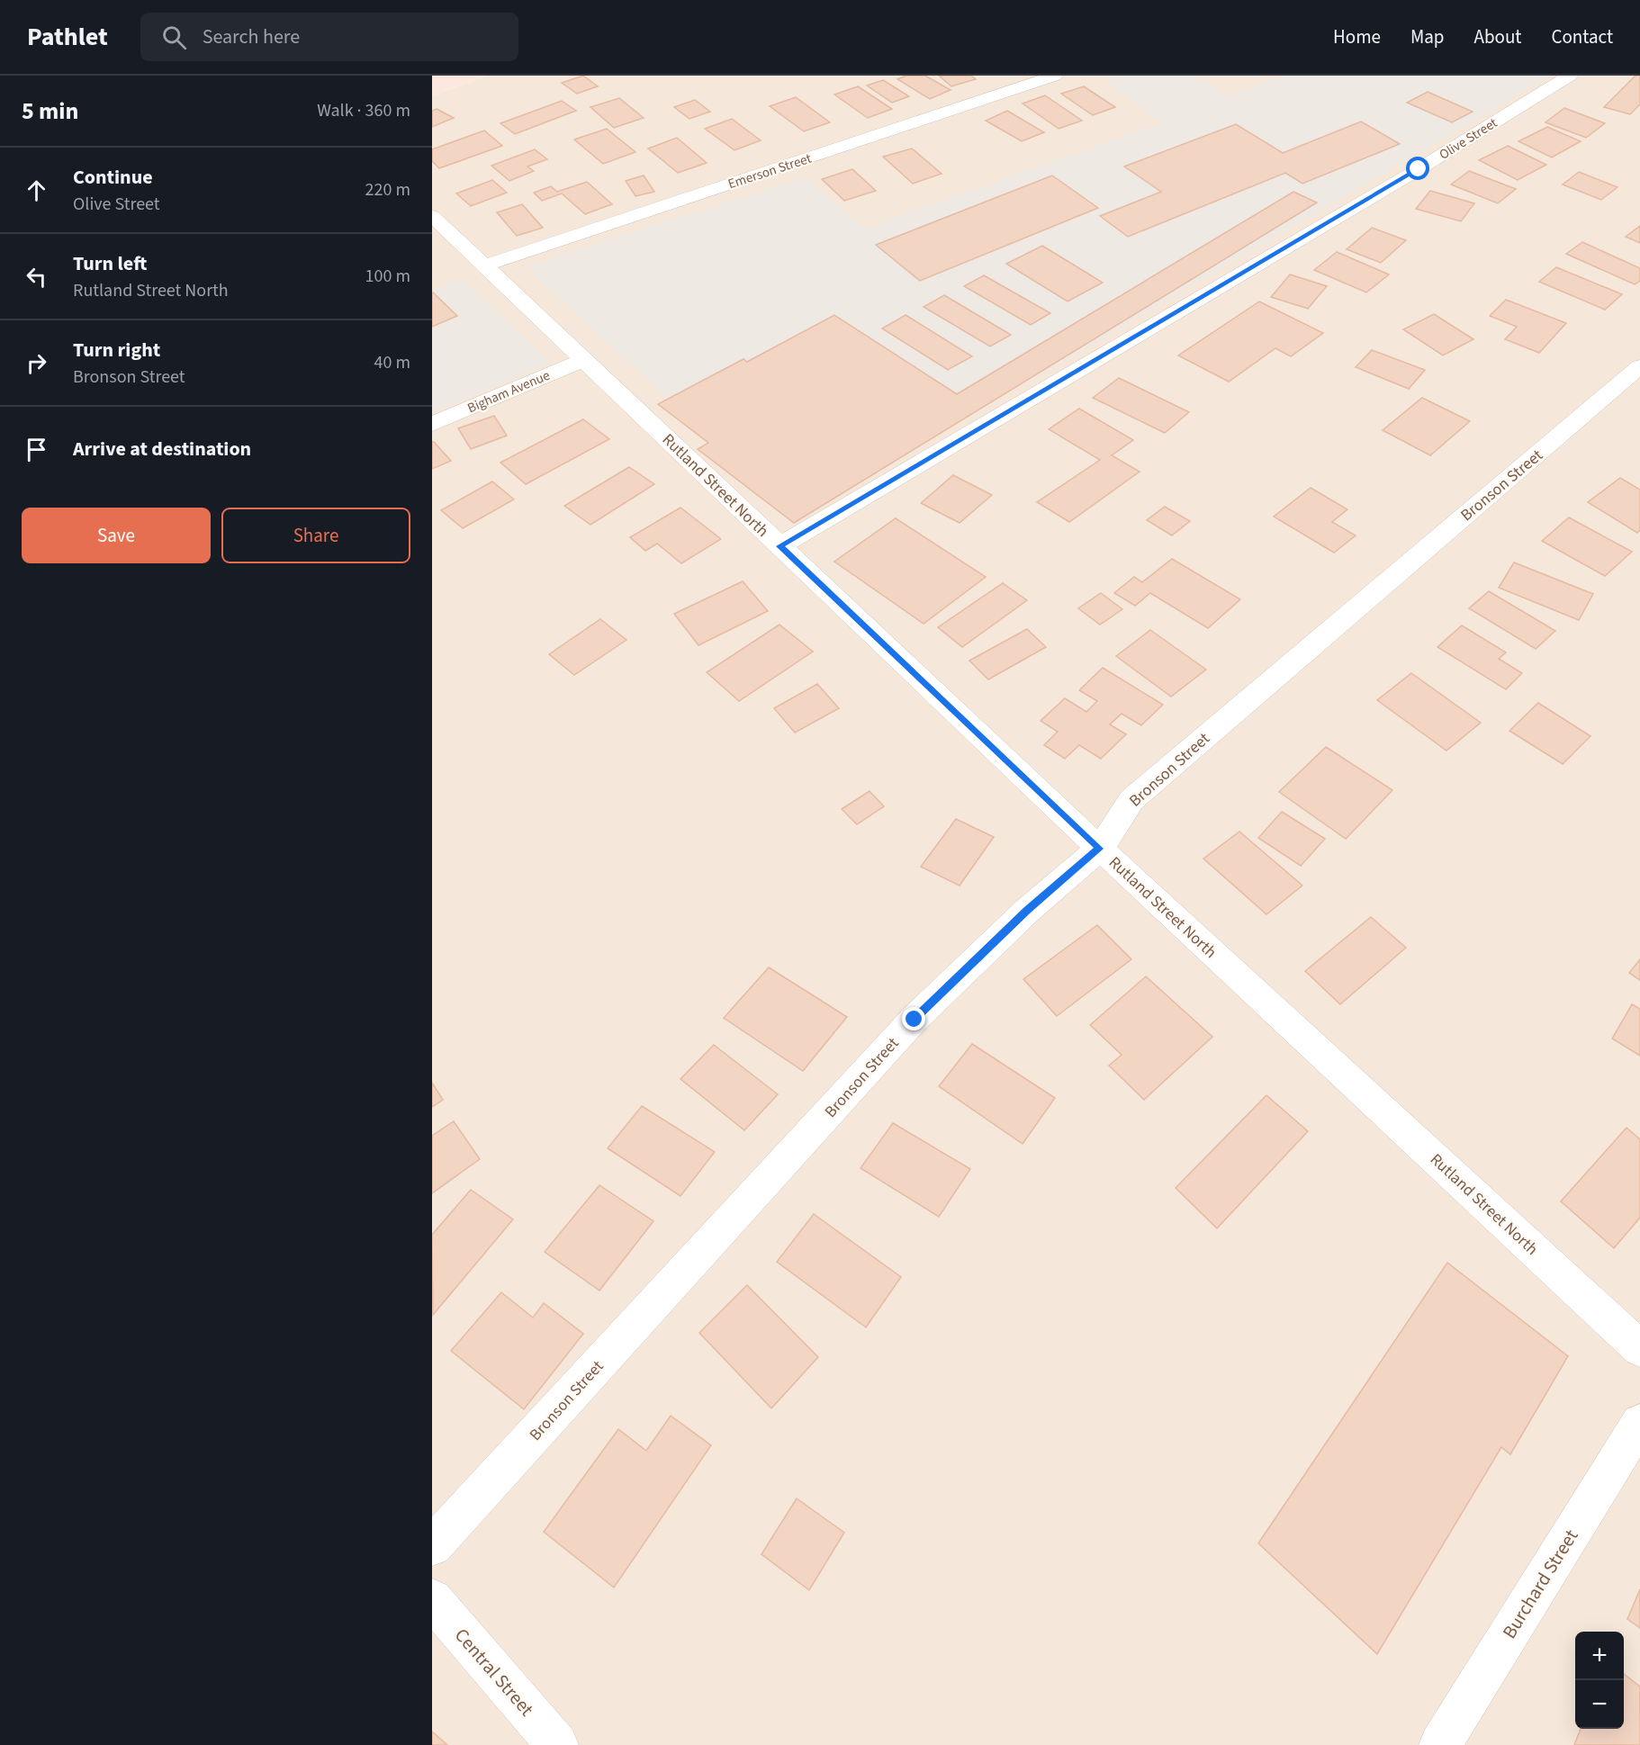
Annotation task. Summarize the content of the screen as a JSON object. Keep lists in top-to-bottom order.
{
  "streets": {
    "street": [
      "Olive Street",
      "Emerson Street",
      "Bigham Avenue",
      "Rutland Street North",
      "Bronson Street",
      "Burchard Street",
      "Central Street"
    ]
  },
  "crossings": [
    ["Olive Street", "Rutland Street North"],
    ["Emerson Street", "Rutland Street North"],
    ["Bigham Avenue", "Rutland Street North"],
    ["Rutland Street North", "Bronson Street"]
  ],
  "page": {
    "header": "Pathlet",
    "search": "Search here",
    "nav": [
      "Home",
      "Map",
      "About",
      "Contact"
    ],
    "heading": ["5 min", "Walk · 360 m"],
    "list": [
      ["Continue", "Olive Street", "220 m"],
      ["Turn left", "Rutland Street North", "100 m"],
      ["Turn right", "Bronson Street", "40 m"],
      "Arrive at destination"
    ],
    "buttons": ["Save", "Share"],
    "map_buttons": ["+", "−"]
  }
}
